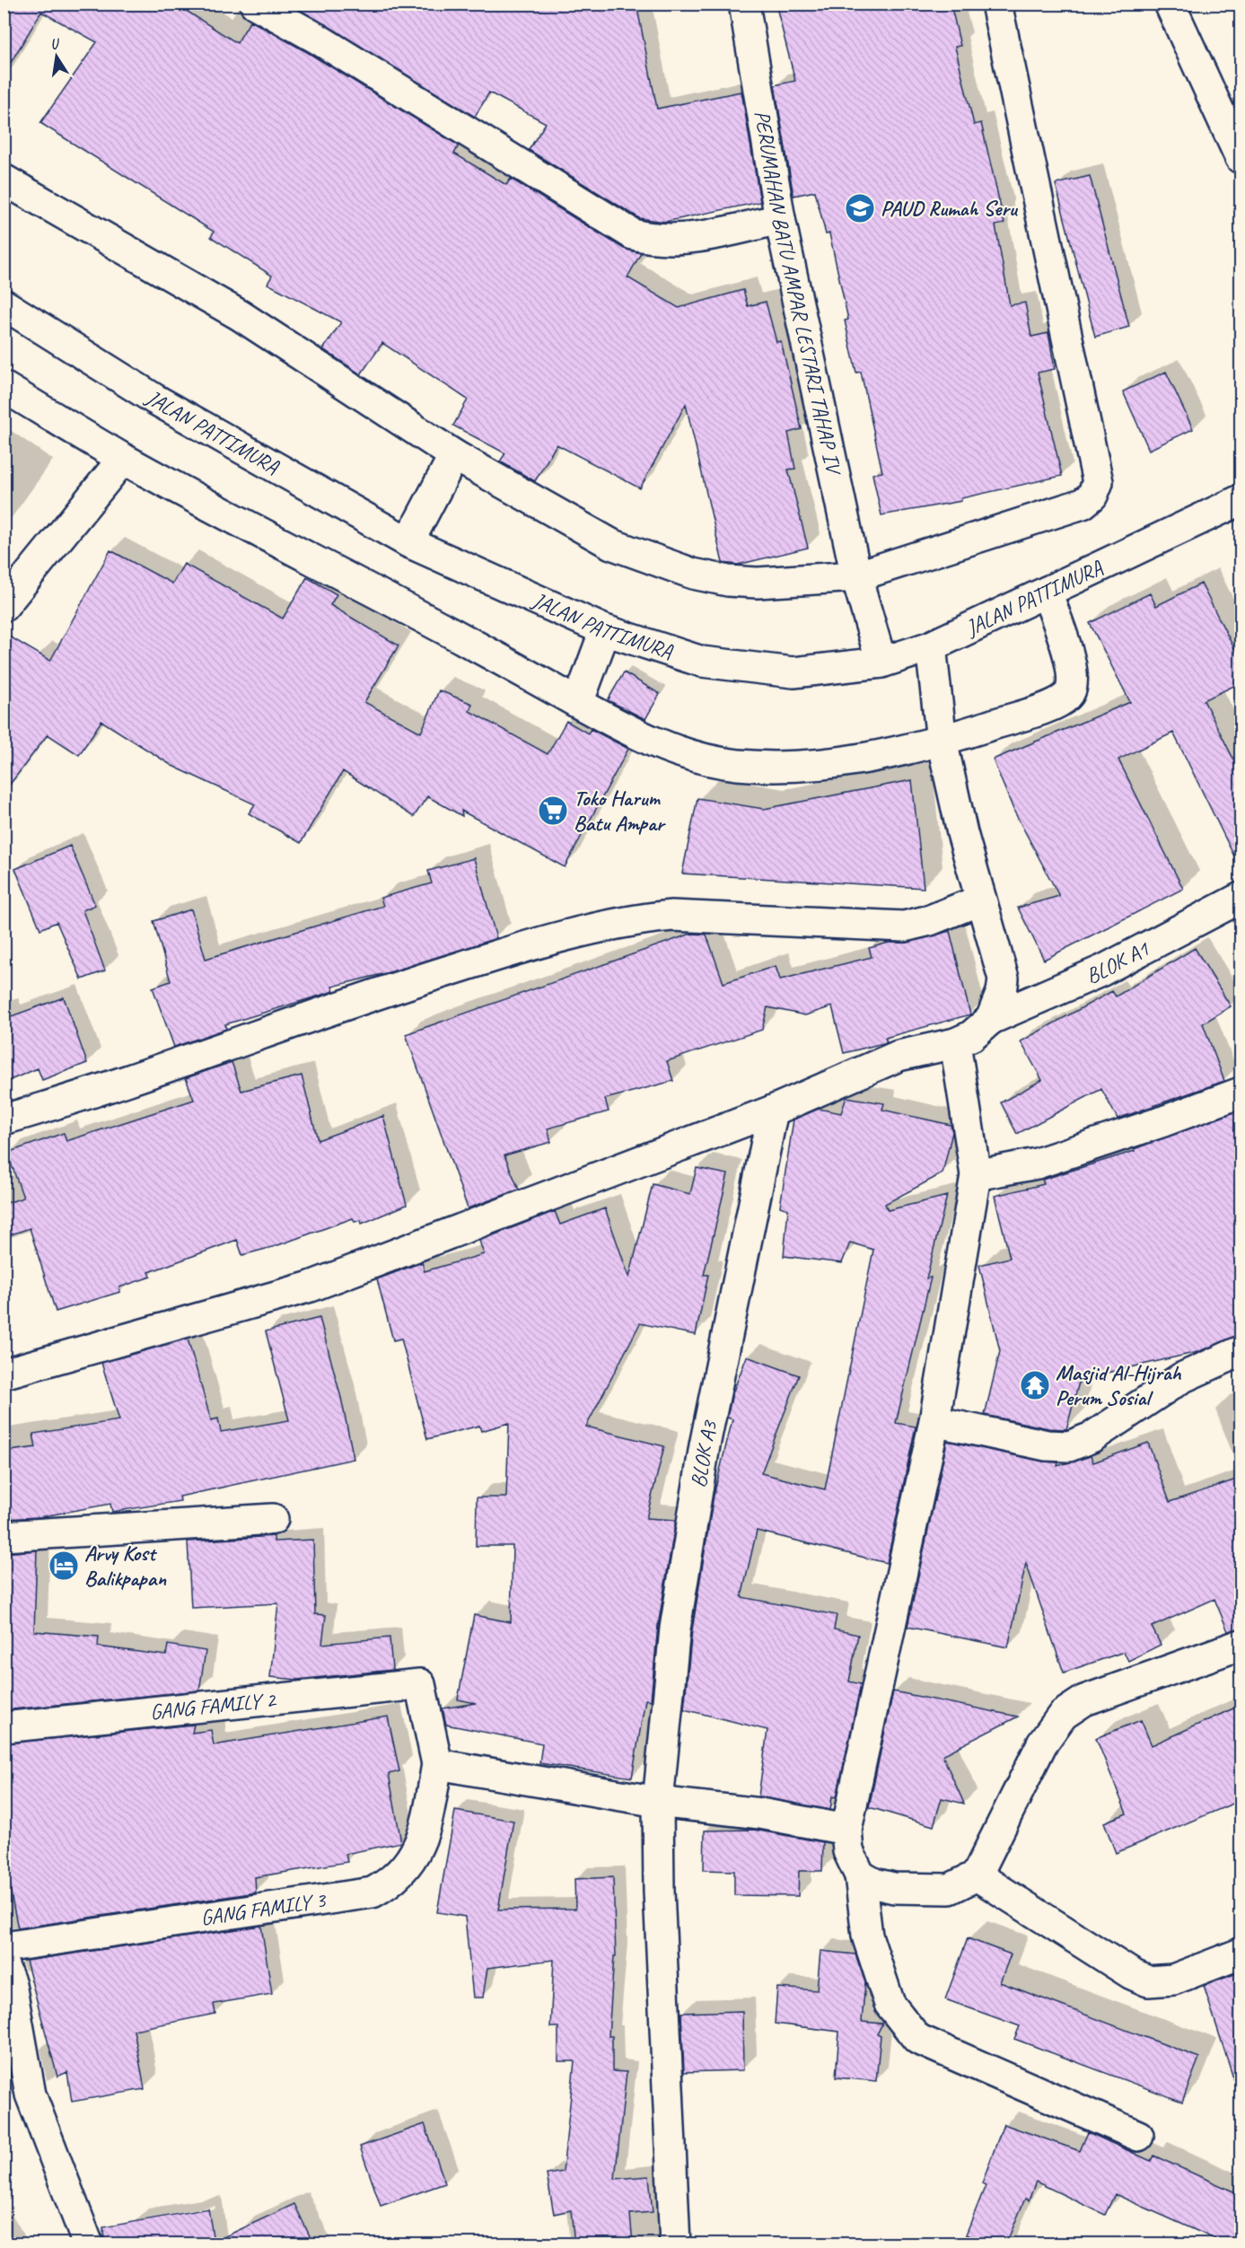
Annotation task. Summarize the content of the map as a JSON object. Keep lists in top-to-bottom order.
{
  "streets": {
    "street": [
      "PERUMAHAN BATU AMPAR LESTARI TAHAP IV",
      "JALAN PATTIMURA",
      "BLOK A1",
      "BLOK A3",
      "GANG FAMILY 2",
      "GANG FAMILY 3"
    ]
  },
  "crossings": [
    ["PERUMAHAN BATU AMPAR LESTARI TAHAP IV", "JALAN PATTIMURA"],
    ["GANG FAMILY 2", "GANG FAMILY 3"]
  ],
  "places": {
    "school or university": ["PAUD Rumah Seru"],
    "supermarket": ["Toko Harum Batu Ampar"],
    "temple": ["Masjid Al-Hijrah Perum Sosial"],
    "hotel": ["Arvy Kost Balikpapan"]
  },
  "north": "top"
}
